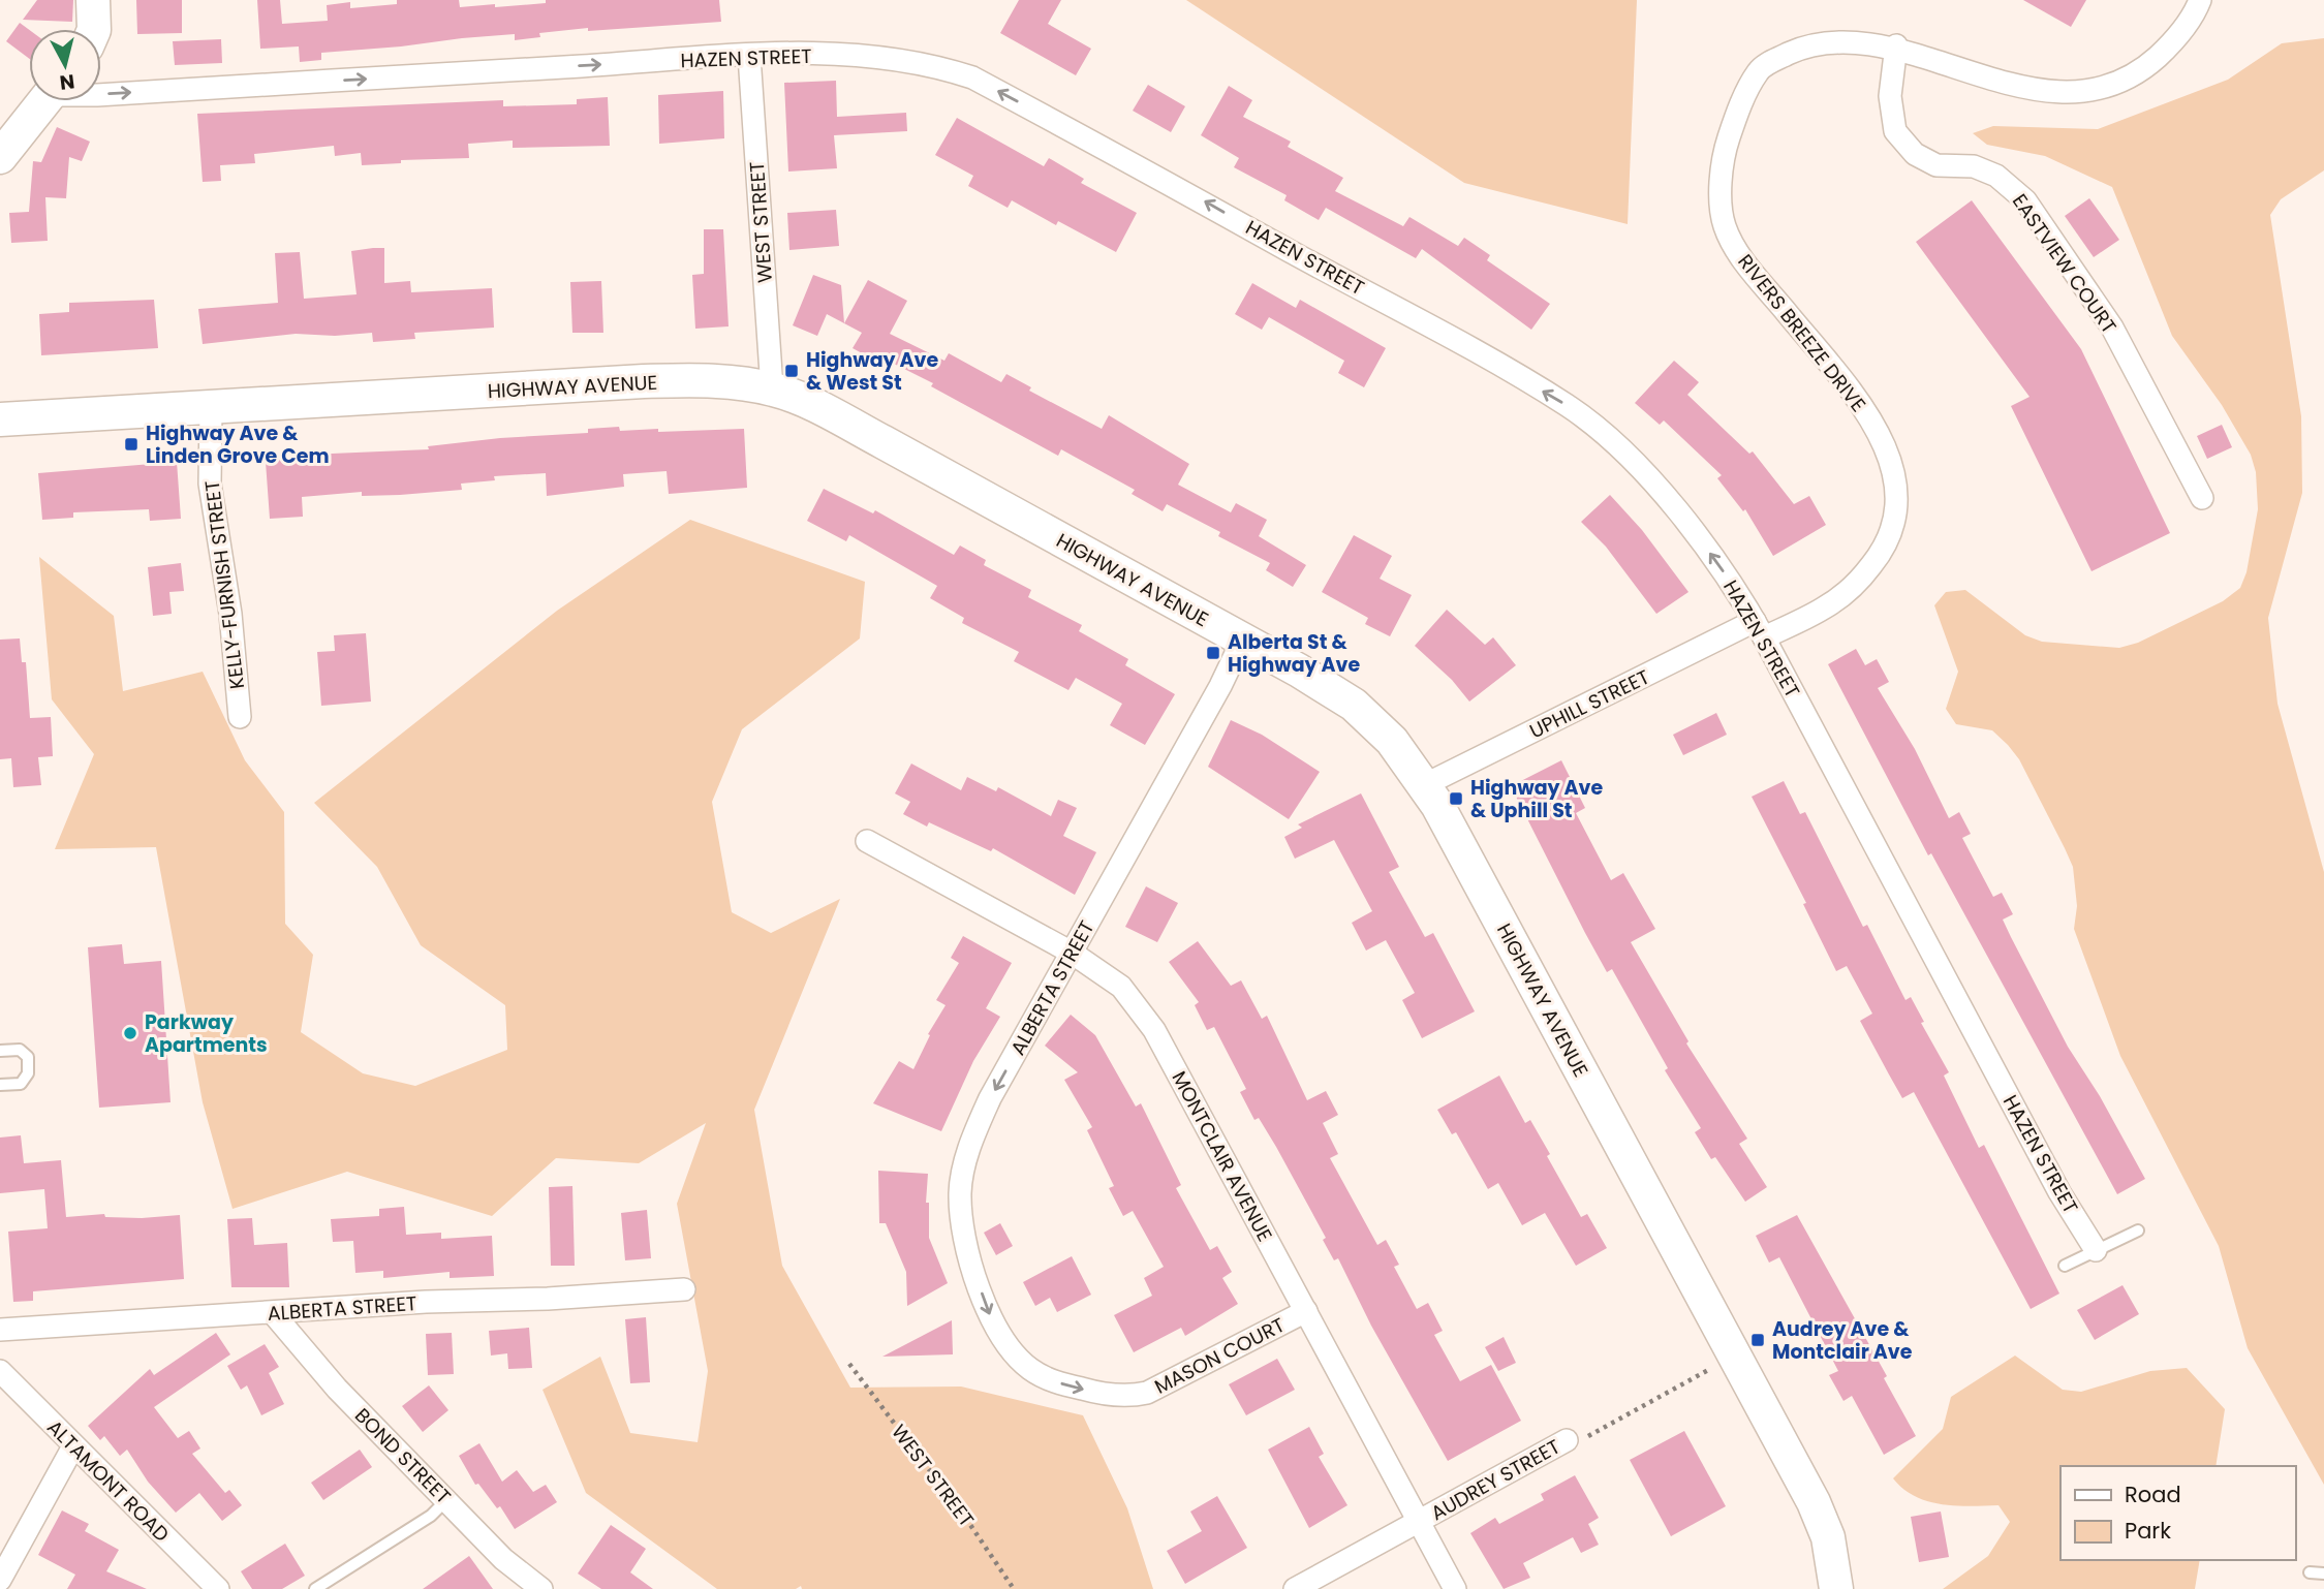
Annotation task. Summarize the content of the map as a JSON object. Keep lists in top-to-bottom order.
{
  "streets": {
    "main road": ["HIGHWAY AVENUE"],
    "street": [
      "HAZEN STREET",
      "WEST STREET",
      "EASTVIEW COURT",
      "RIVERS BREEZE DRIVE",
      "KELLY-FURNISH STREET",
      "UPHILL STREET",
      "ALBERTA STREET",
      "MONTCLAIR AVENUE",
      "MASON COURT",
      "BOND STREET",
      "AUDREY STREET",
      "ALTAMONT ROAD"
    ]
  },
  "crossings": [
    ["HAZEN STREET", "WEST STREET"],
    ["HAZEN STREET", "RIVERS BREEZE DRIVE"],
    ["HAZEN STREET", "UPHILL STREET"],
    ["WEST STREET", "HIGHWAY AVENUE"],
    ["EASTVIEW COURT", "RIVERS BREEZE DRIVE"],
    ["RIVERS BREEZE DRIVE", "UPHILL STREET"],
    ["HIGHWAY AVENUE", "KELLY-FURNISH STREET"],
    ["HIGHWAY AVENUE", "UPHILL STREET"],
    ["HIGHWAY AVENUE", "ALBERTA STREET"],
    ["HIGHWAY AVENUE", "AUDREY STREET"],
    ["ALBERTA STREET", "MONTCLAIR AVENUE"],
    ["ALBERTA STREET", "MASON COURT"],
    ["ALBERTA STREET", "BOND STREET"],
    ["MONTCLAIR AVENUE", "MASON COURT"],
    ["MONTCLAIR AVENUE", "AUDREY STREET"]
  ],
  "one_way": ["MASON COURT"],
  "places": {
    "transit": [
      "Highway Ave & West St",
      "Highway Ave & Linden Grove Cem",
      "Alberta St & Highway Ave",
      "Highway Ave & Uphill St",
      "Audrey Ave & Montclair Ave"
    ],
    "other": ["Parkway Apartments"]
  },
  "legend": ["Road", "Park"],
  "north": "bottom"
}
